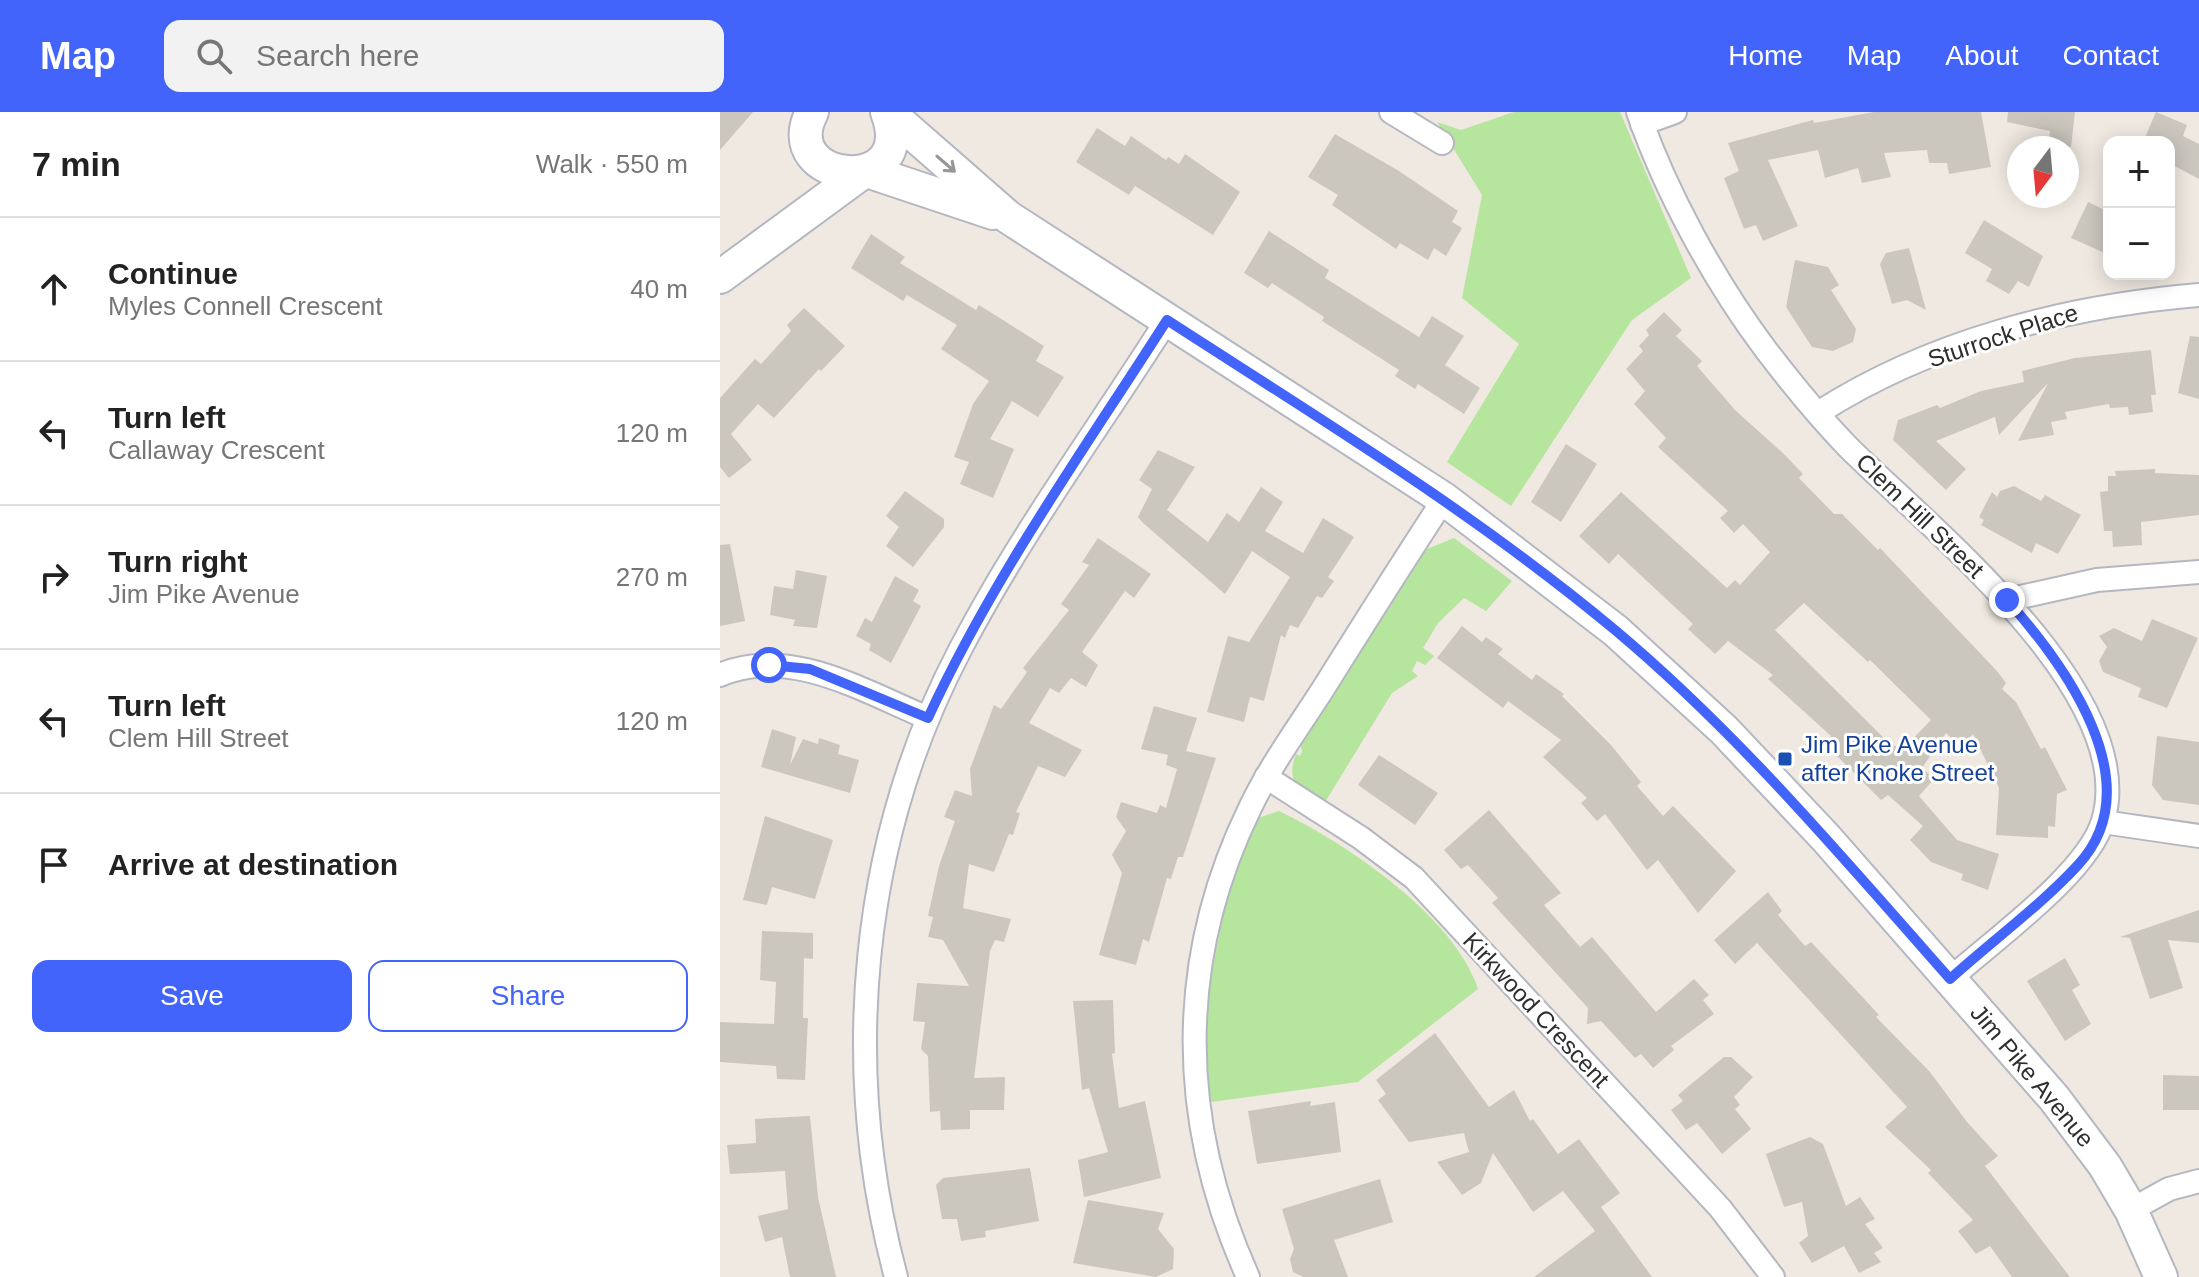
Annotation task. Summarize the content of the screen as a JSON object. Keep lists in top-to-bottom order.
{
  "streets": {
    "street": [
      "Sturrock Place",
      "Clem Hill Street",
      "Kirkwood Crescent",
      "Jim Pike Avenue"
    ]
  },
  "crossings": [
    ["Sturrock Place", "Clem Hill Street"],
    ["Clem Hill Street", "Jim Pike Avenue"]
  ],
  "places": {
    "transit": ["Jim Pike Avenue after Knoke Street"]
  },
  "north": "bottom",
  "page": {
    "header": "Map",
    "search": "Search here",
    "nav": [
      "Home",
      "Map",
      "About",
      "Contact"
    ],
    "heading": ["7 min", "Walk · 550 m"],
    "map_buttons": ["+", "−"],
    "list": [
      ["Continue", "Myles Connell Crescent", "40 m"],
      ["Turn left", "Callaway Crescent", "120 m"],
      ["Turn right", "Jim Pike Avenue", "270 m"],
      ["Turn left", "Clem Hill Street", "120 m"],
      "Arrive at destination"
    ],
    "buttons": ["Save", "Share"]
  }
}
